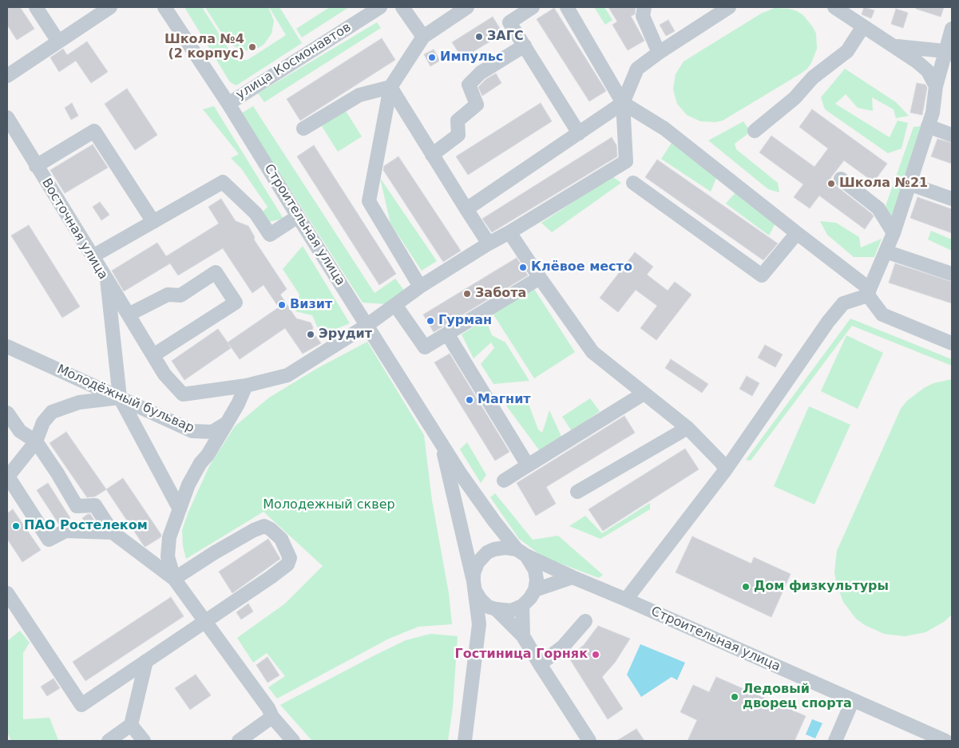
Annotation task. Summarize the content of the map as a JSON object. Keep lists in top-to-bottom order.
{
  "streets": {
    "street": [
      "улица Космонавтов",
      "Строительная улица",
      "Восточная улица",
      "Молодёжный бульвар"
    ]
  },
  "crossings": [
    ["улица Космонавтов", "Строительная улица"],
    ["Восточная улица", "Молодёжный бульвар"]
  ],
  "parks": ["Молодежный сквер"],
  "places": [
    "ЗАГС",
    "Школа №4 (2 корпус)",
    "Импульс",
    "Школа №21",
    "Клёвое место",
    "Забота",
    "Визит",
    "Гурман",
    "Эрудит",
    "Магнит",
    "ПАО Ростелеком",
    "Дом физкультуры",
    "Гостиница Горняк",
    "Ледовый дворец спорта"
  ]
}
